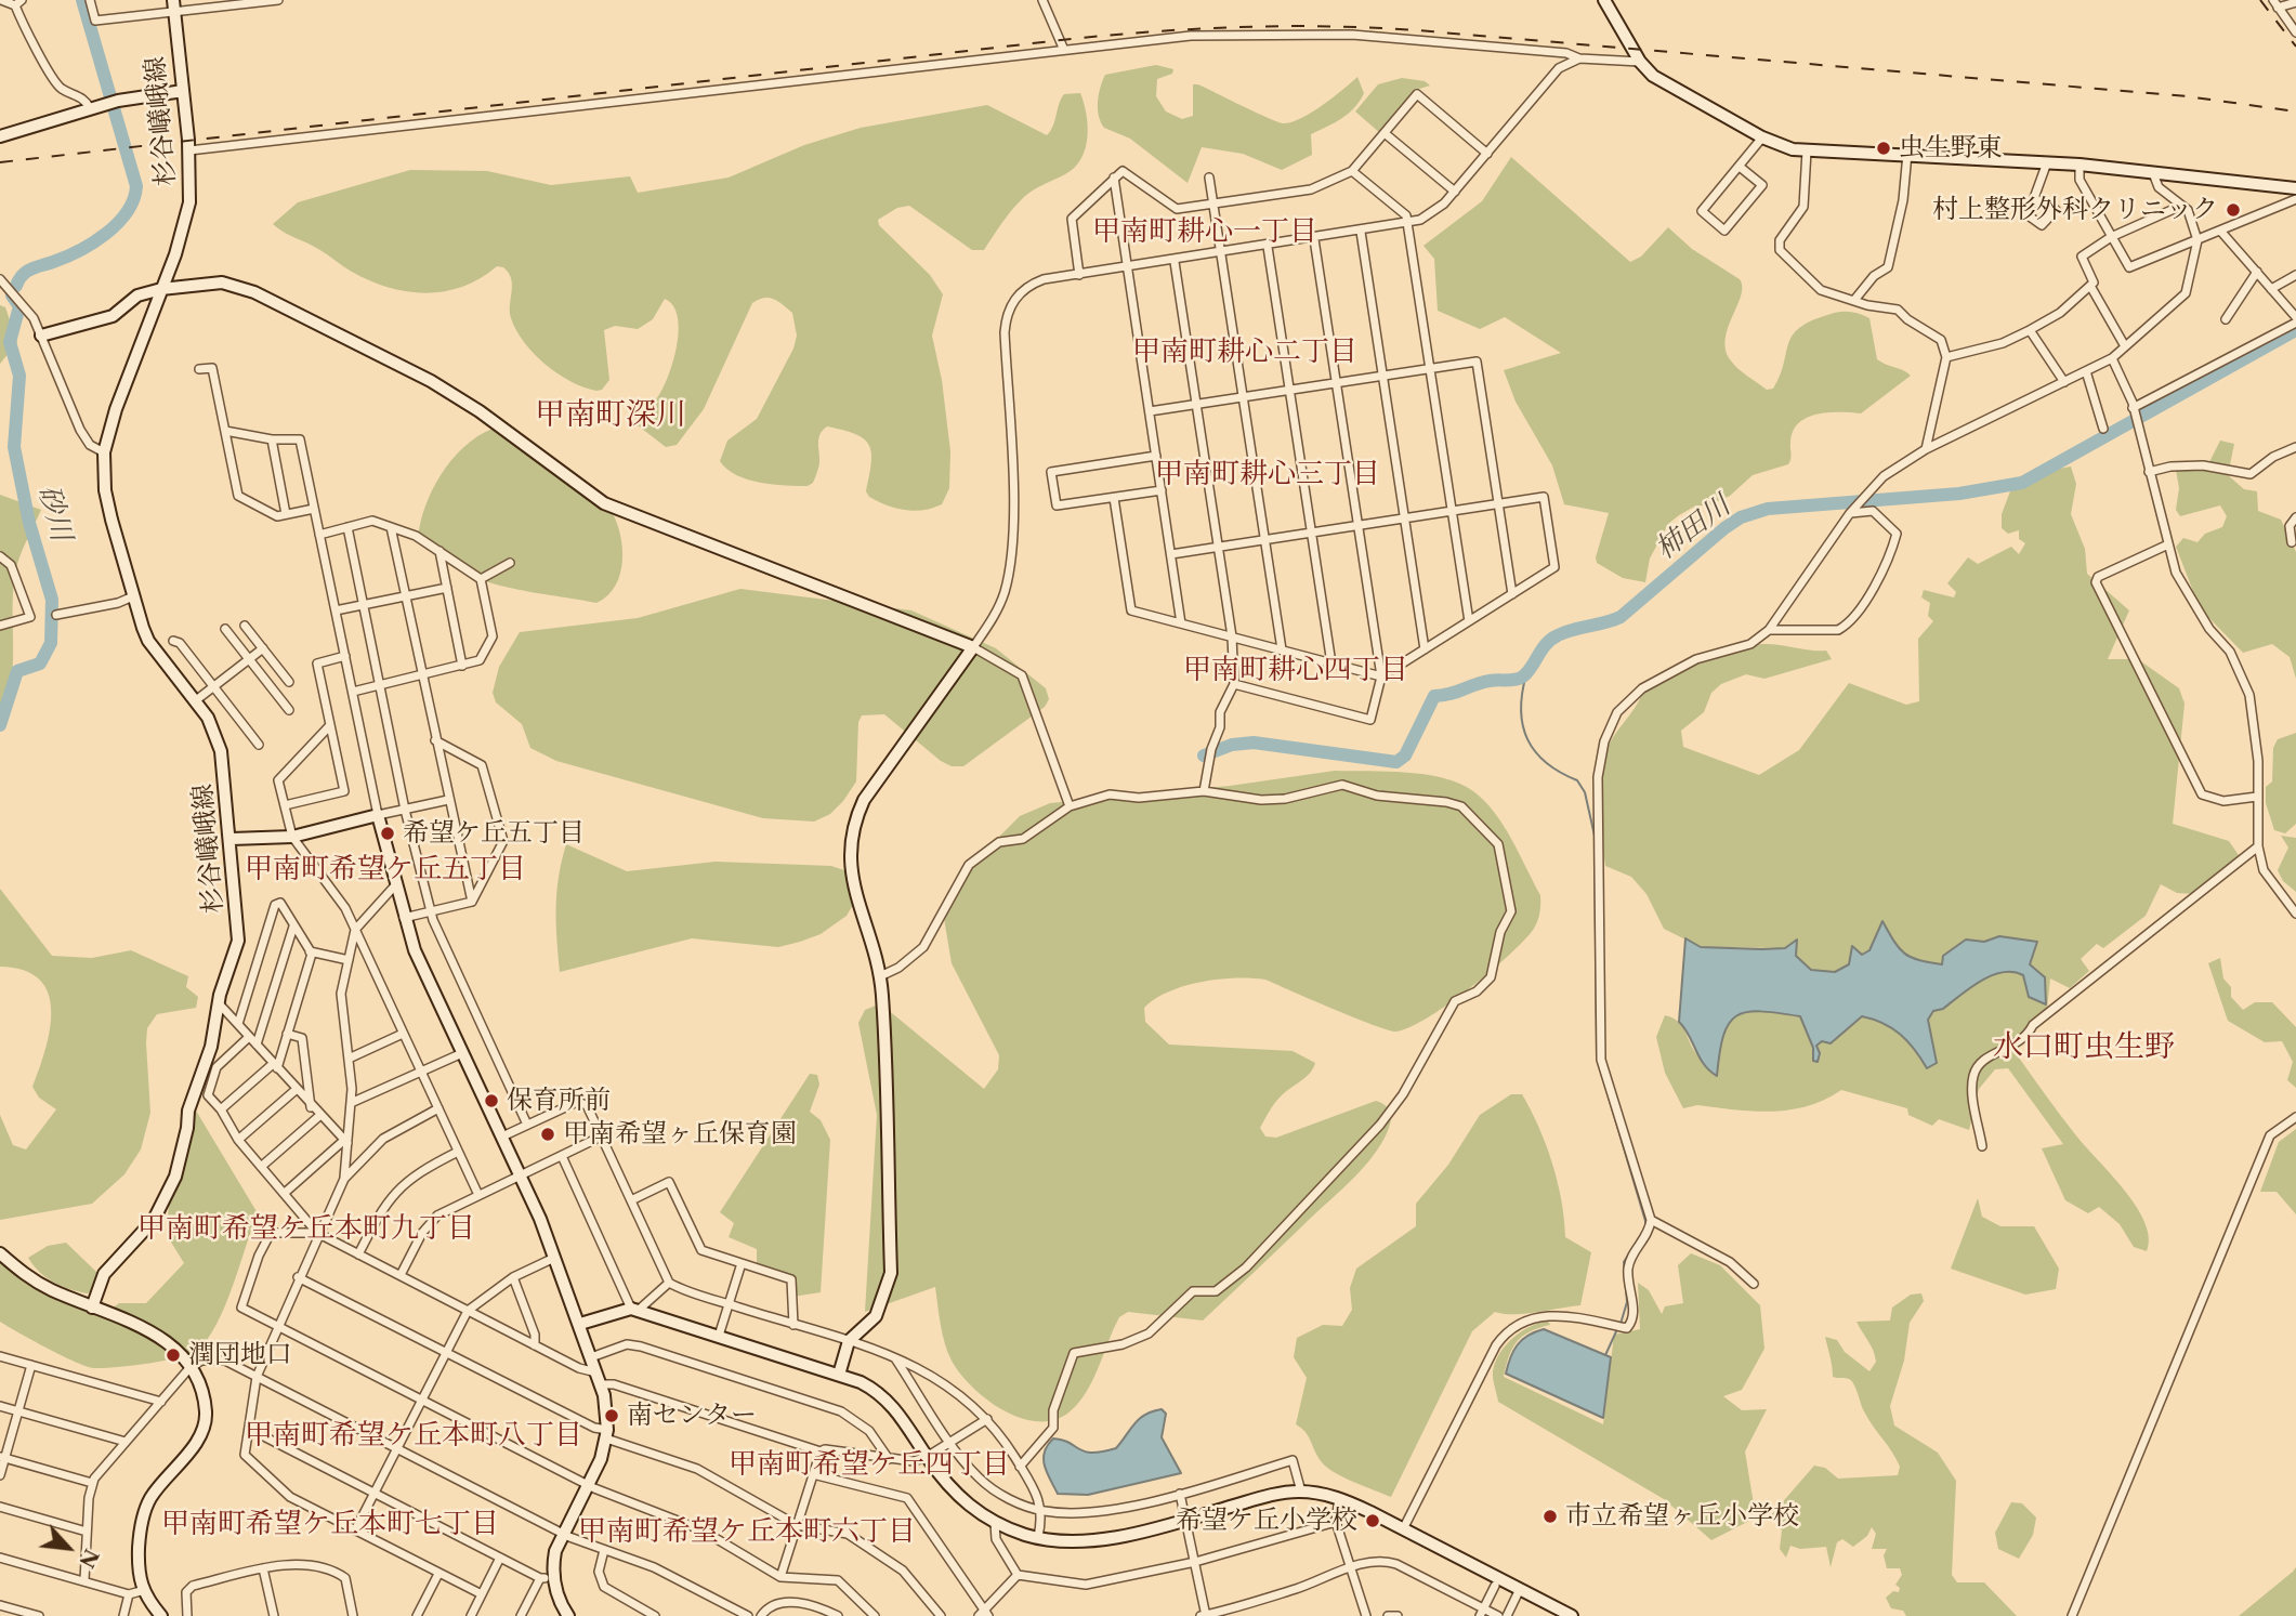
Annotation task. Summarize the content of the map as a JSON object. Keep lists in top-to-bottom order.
{
  "streets": {
    "street": ["杉谷嶬峨線"]
  },
  "districts": [
    "甲南町耕心一丁目",
    "甲南町耕心二丁目",
    "甲南町深川",
    "甲南町耕心三丁目",
    "甲南町耕心四丁目",
    "甲南町希望ケ丘五丁目",
    "水口町虫生野",
    "甲南町希望ケ丘本町九丁目",
    "甲南町希望ケ丘本町八丁目",
    "甲南町希望ケ丘四丁目",
    "甲南町希望ケ丘本町七丁目",
    "甲南町希望ケ丘本町六丁目"
  ],
  "water": ["砂川", "柿田川"],
  "places": [
    "虫生野東",
    "村上整形外科クリニック",
    "希望ケ丘五丁目",
    "保育所前",
    "甲南希望ヶ丘保育園",
    "潤団地口",
    "南センター",
    "市立希望ヶ丘小学校",
    "希望ケ丘小学校"
  ],
  "north": "bottom right"
}
